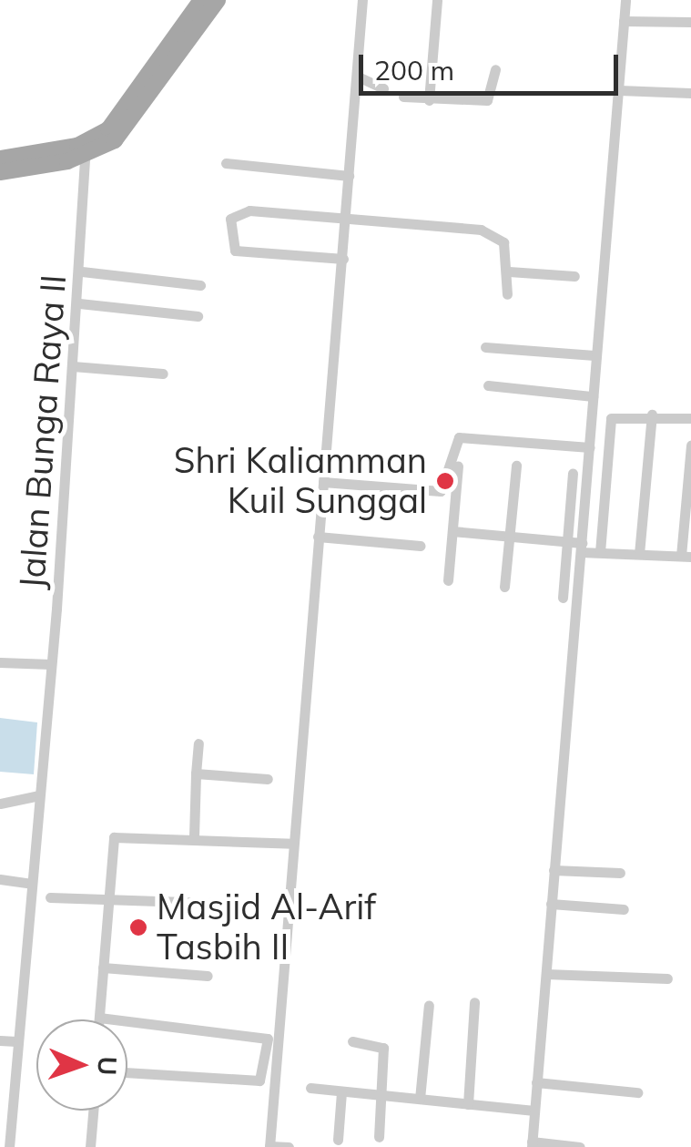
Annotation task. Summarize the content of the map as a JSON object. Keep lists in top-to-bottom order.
{
  "streets": {
    "street": ["Jalan Bunga Raya II"]
  },
  "places": ["Shri Kaliamman Kuil Sunggal", "Masjid Al-Arif Tasbih II"],
  "scale_bar": "200 m",
  "north": "right"
}
